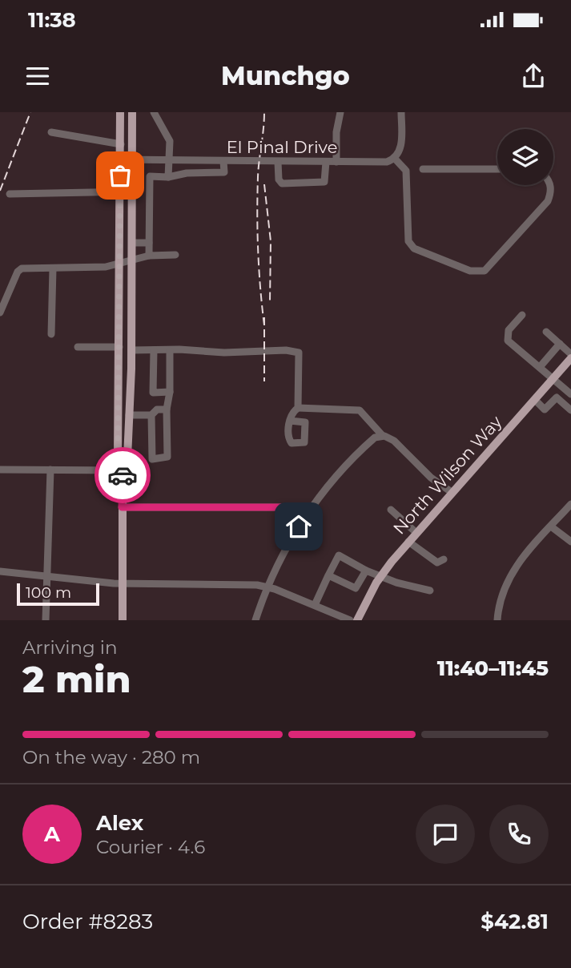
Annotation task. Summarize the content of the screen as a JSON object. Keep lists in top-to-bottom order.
{
  "streets": {
    "main road": ["North Wilson Way"],
    "street": ["El Pinal Drive"]
  },
  "scale_bar": "100 m",
  "page": {
    "status": "11:38",
    "header": "Munchgo",
    "scale": "100 m",
    "heading": ["2 min", "Arriving in", "11:40–11:45"],
    "panel": [
      "Alex",
      "Courier · 4.6",
      "Order #8283",
      "$42.81"
    ],
    "bar": "On the way · 280 m",
    "round": "A"
  }
}
